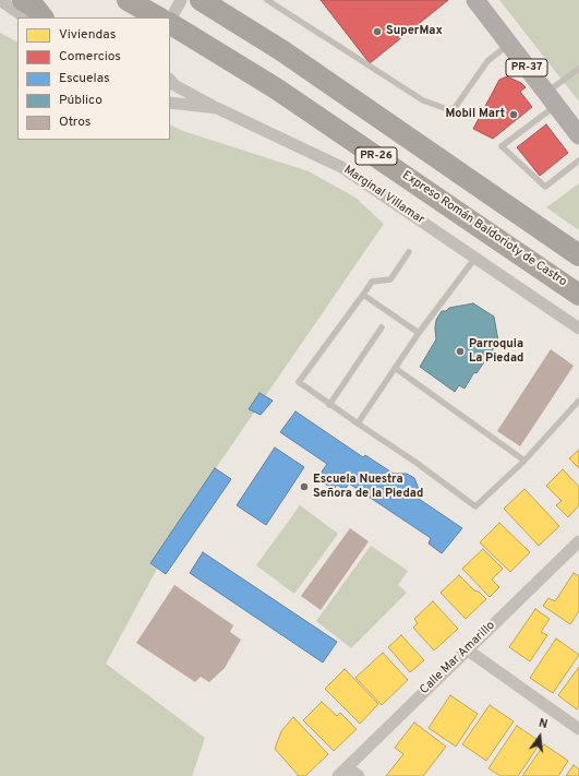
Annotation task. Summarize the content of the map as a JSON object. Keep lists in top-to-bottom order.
{
  "streets": {
    "highway": ["PR-26", "Expreso Román Baldorioty de Castro"],
    "main road": ["PR-37"],
    "street": ["Marginal Villamar", "Calle Mar Amarillo"]
  },
  "places": [
    "SuperMax",
    "Mobil Mart",
    "Parroquia La Piedad",
    "Escuela Nuestra Señora de la Piedad"
  ],
  "legend": [
    "Viviendas",
    "Comercios",
    "Escuelas",
    "Público",
    "Otros"
  ],
  "north": "top"
}
